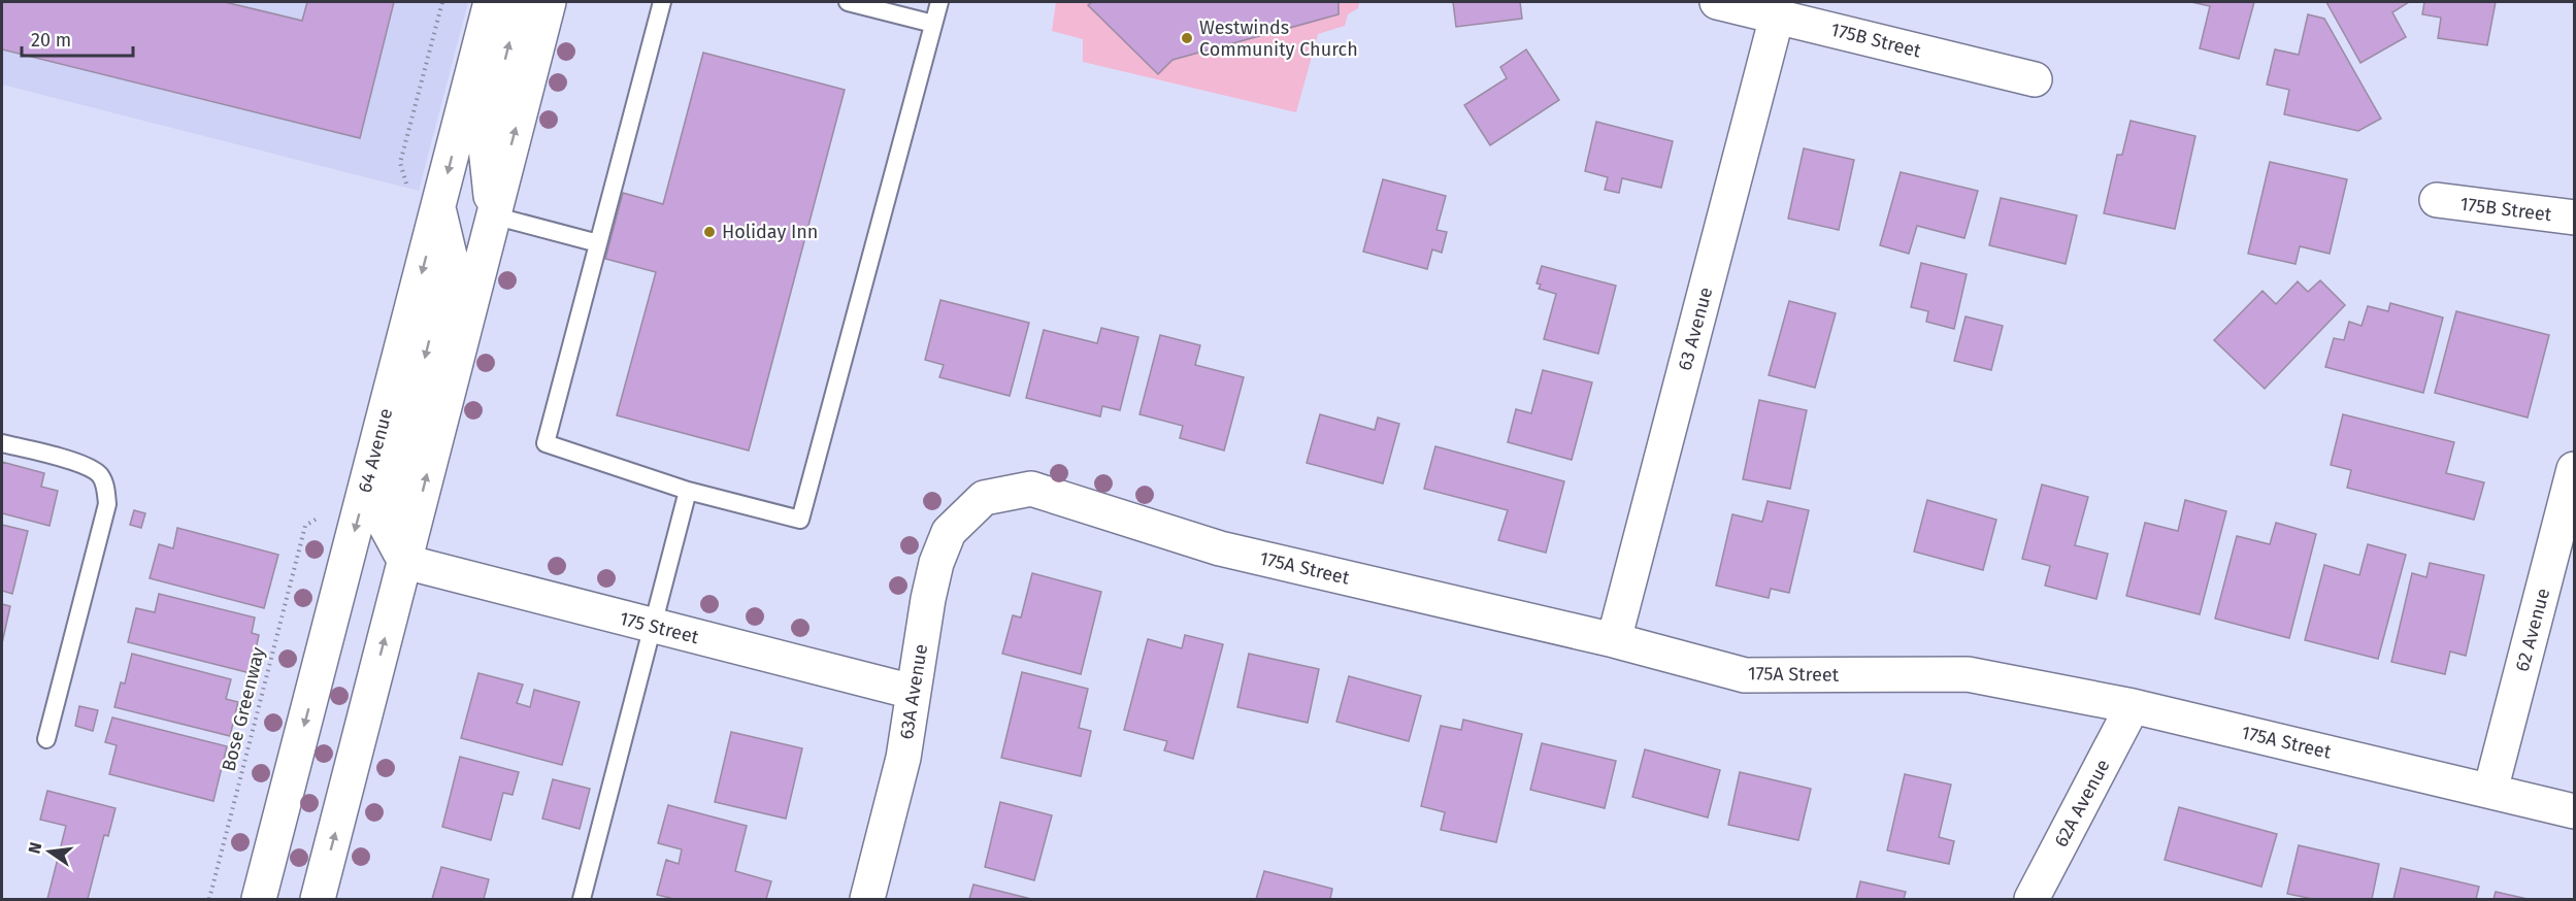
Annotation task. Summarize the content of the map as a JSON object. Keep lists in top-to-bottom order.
{
  "streets": {
    "street": [
      "175B Street",
      "63 Avenue",
      "64 Avenue",
      "175A Street",
      "175 Street",
      "62 Avenue",
      "63A Avenue",
      "62A Avenue"
    ],
    "path": ["Bose Greenway"]
  },
  "crossings": [
    ["175B Street", "63 Avenue"],
    ["63 Avenue", "175A Street"],
    ["175A Street", "62 Avenue"],
    ["175A Street", "63A Avenue"],
    ["175A Street", "62A Avenue"],
    ["175 Street", "63A Avenue"]
  ],
  "places": ["Westwinds Community Church", "Holiday Inn"],
  "scale_bar": "20 m",
  "north": "left"
}
